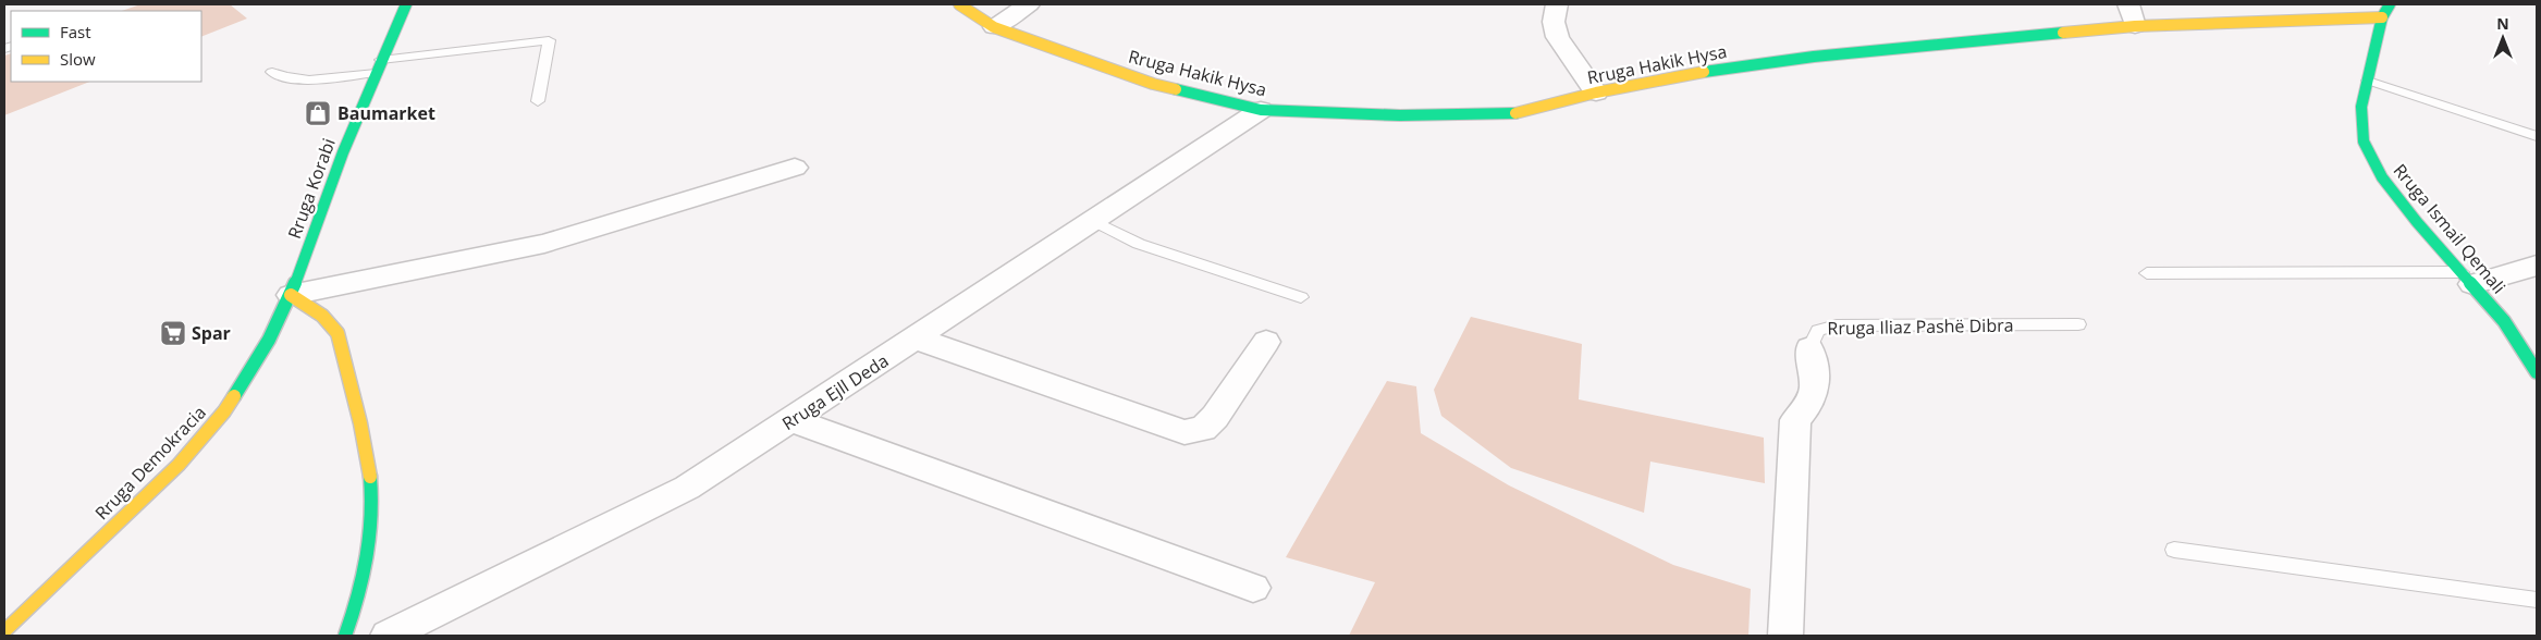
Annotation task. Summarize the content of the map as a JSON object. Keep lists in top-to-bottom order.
{
  "streets": {
    "street": [
      "Rruga Hakik Hysa",
      "Rruga Korabi",
      "Rruga Ismail Qemali",
      "Rruga Iliaz Pashë Dibra",
      "Rruga Ejll Deda",
      "Rruga Demokracia"
    ]
  },
  "crossings": [
    ["Rruga Hakik Hysa", "Rruga Ismail Qemali"],
    ["Rruga Hakik Hysa", "Rruga Ejll Deda"],
    ["Rruga Korabi", "Rruga Demokracia"]
  ],
  "places": {
    "shop": ["Baumarket"],
    "supermarket": ["Spar"]
  },
  "legend": ["Fast", "Slow"],
  "north": "top"
}
